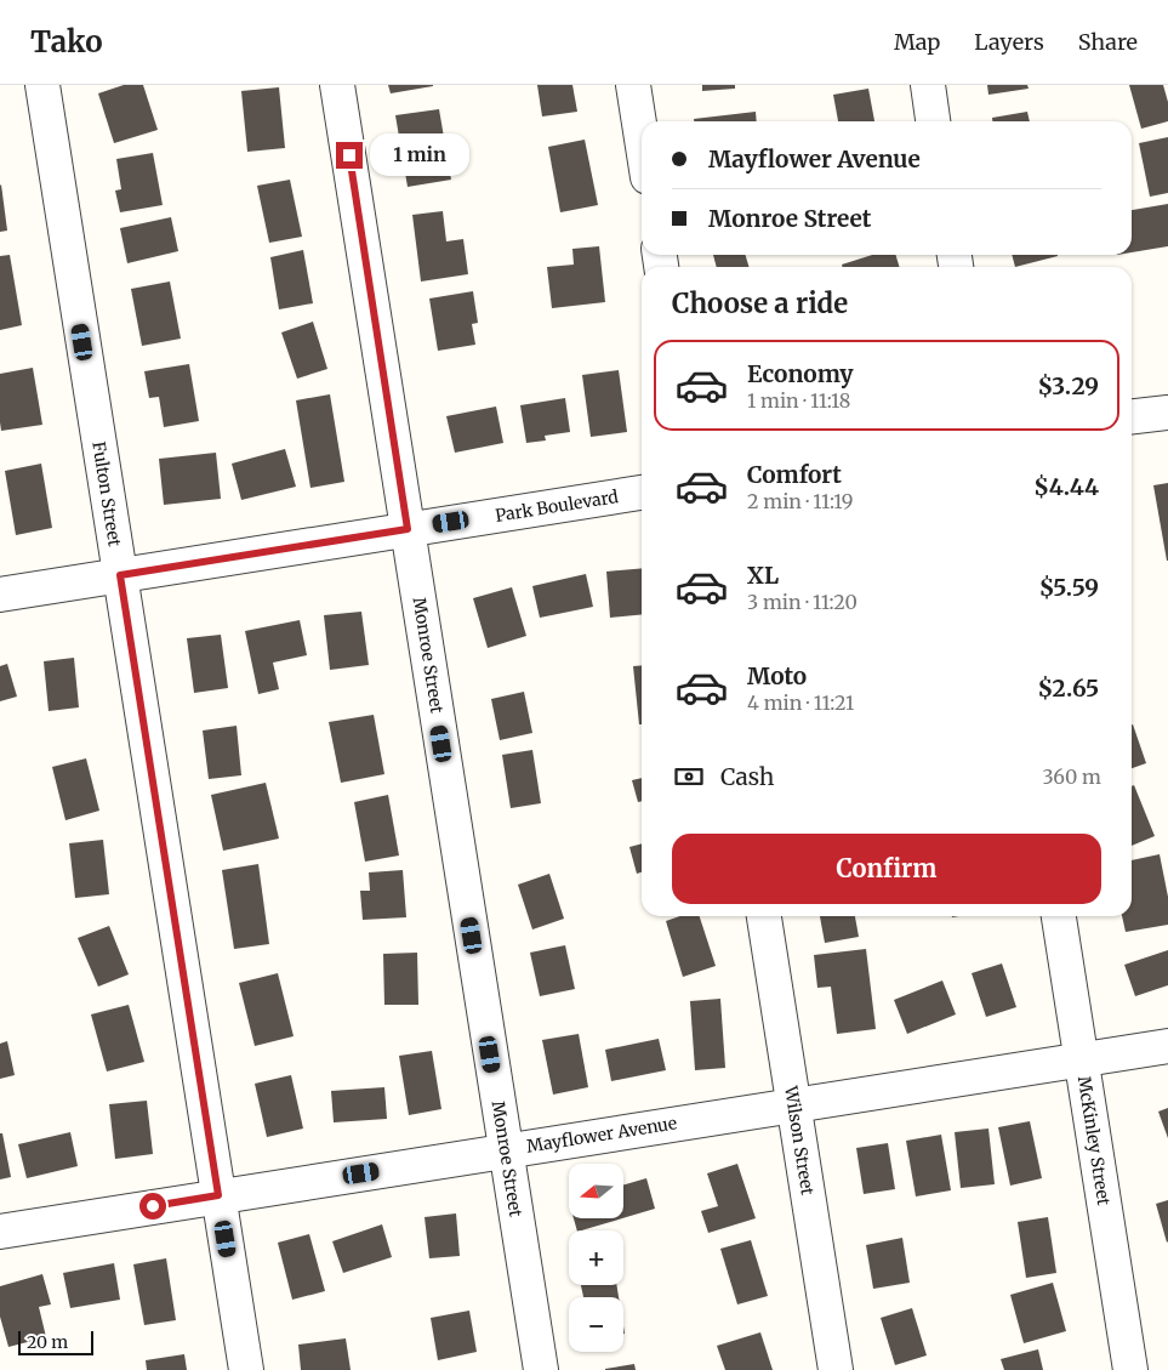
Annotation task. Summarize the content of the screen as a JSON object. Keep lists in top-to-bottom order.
{
  "streets": {
    "street": [
      "Fulton Street",
      "Park Boulevard",
      "Monroe Street",
      "Mayflower Avenue",
      "Wilson Street",
      "McKinley Street"
    ]
  },
  "crossings": [
    ["Fulton Street", "Park Boulevard"],
    ["Fulton Street", "Mayflower Avenue"],
    ["Park Boulevard", "Monroe Street"],
    ["Monroe Street", "Mayflower Avenue"],
    ["Mayflower Avenue", "Wilson Street"],
    ["Mayflower Avenue", "McKinley Street"]
  ],
  "scale_bar": "20 m",
  "north": "left",
  "page": {
    "header": "Tako",
    "nav": ["Map", "Layers", "Share"],
    "banner": ["Mayflower Avenue", "Monroe Street"],
    "bubble": "1 min",
    "heading": "Choose a ride",
    "list": [
      {
        "name": "Economy",
        "note": "1 min · 11:18",
        "value": "$3.29"
      },
      {
        "name": "Comfort",
        "note": "2 min · 11:19",
        "value": "$4.44"
      },
      {
        "name": "XL",
        "note": "3 min · 11:20",
        "value": "$5.59"
      },
      {
        "name": "Moto",
        "note": "4 min · 11:21",
        "value": "$2.65"
      }
    ],
    "pay": ["Cash", "360 m"],
    "buttons": "Confirm",
    "map_buttons": ["+", "−"],
    "scale": "20 m"
  }
}
